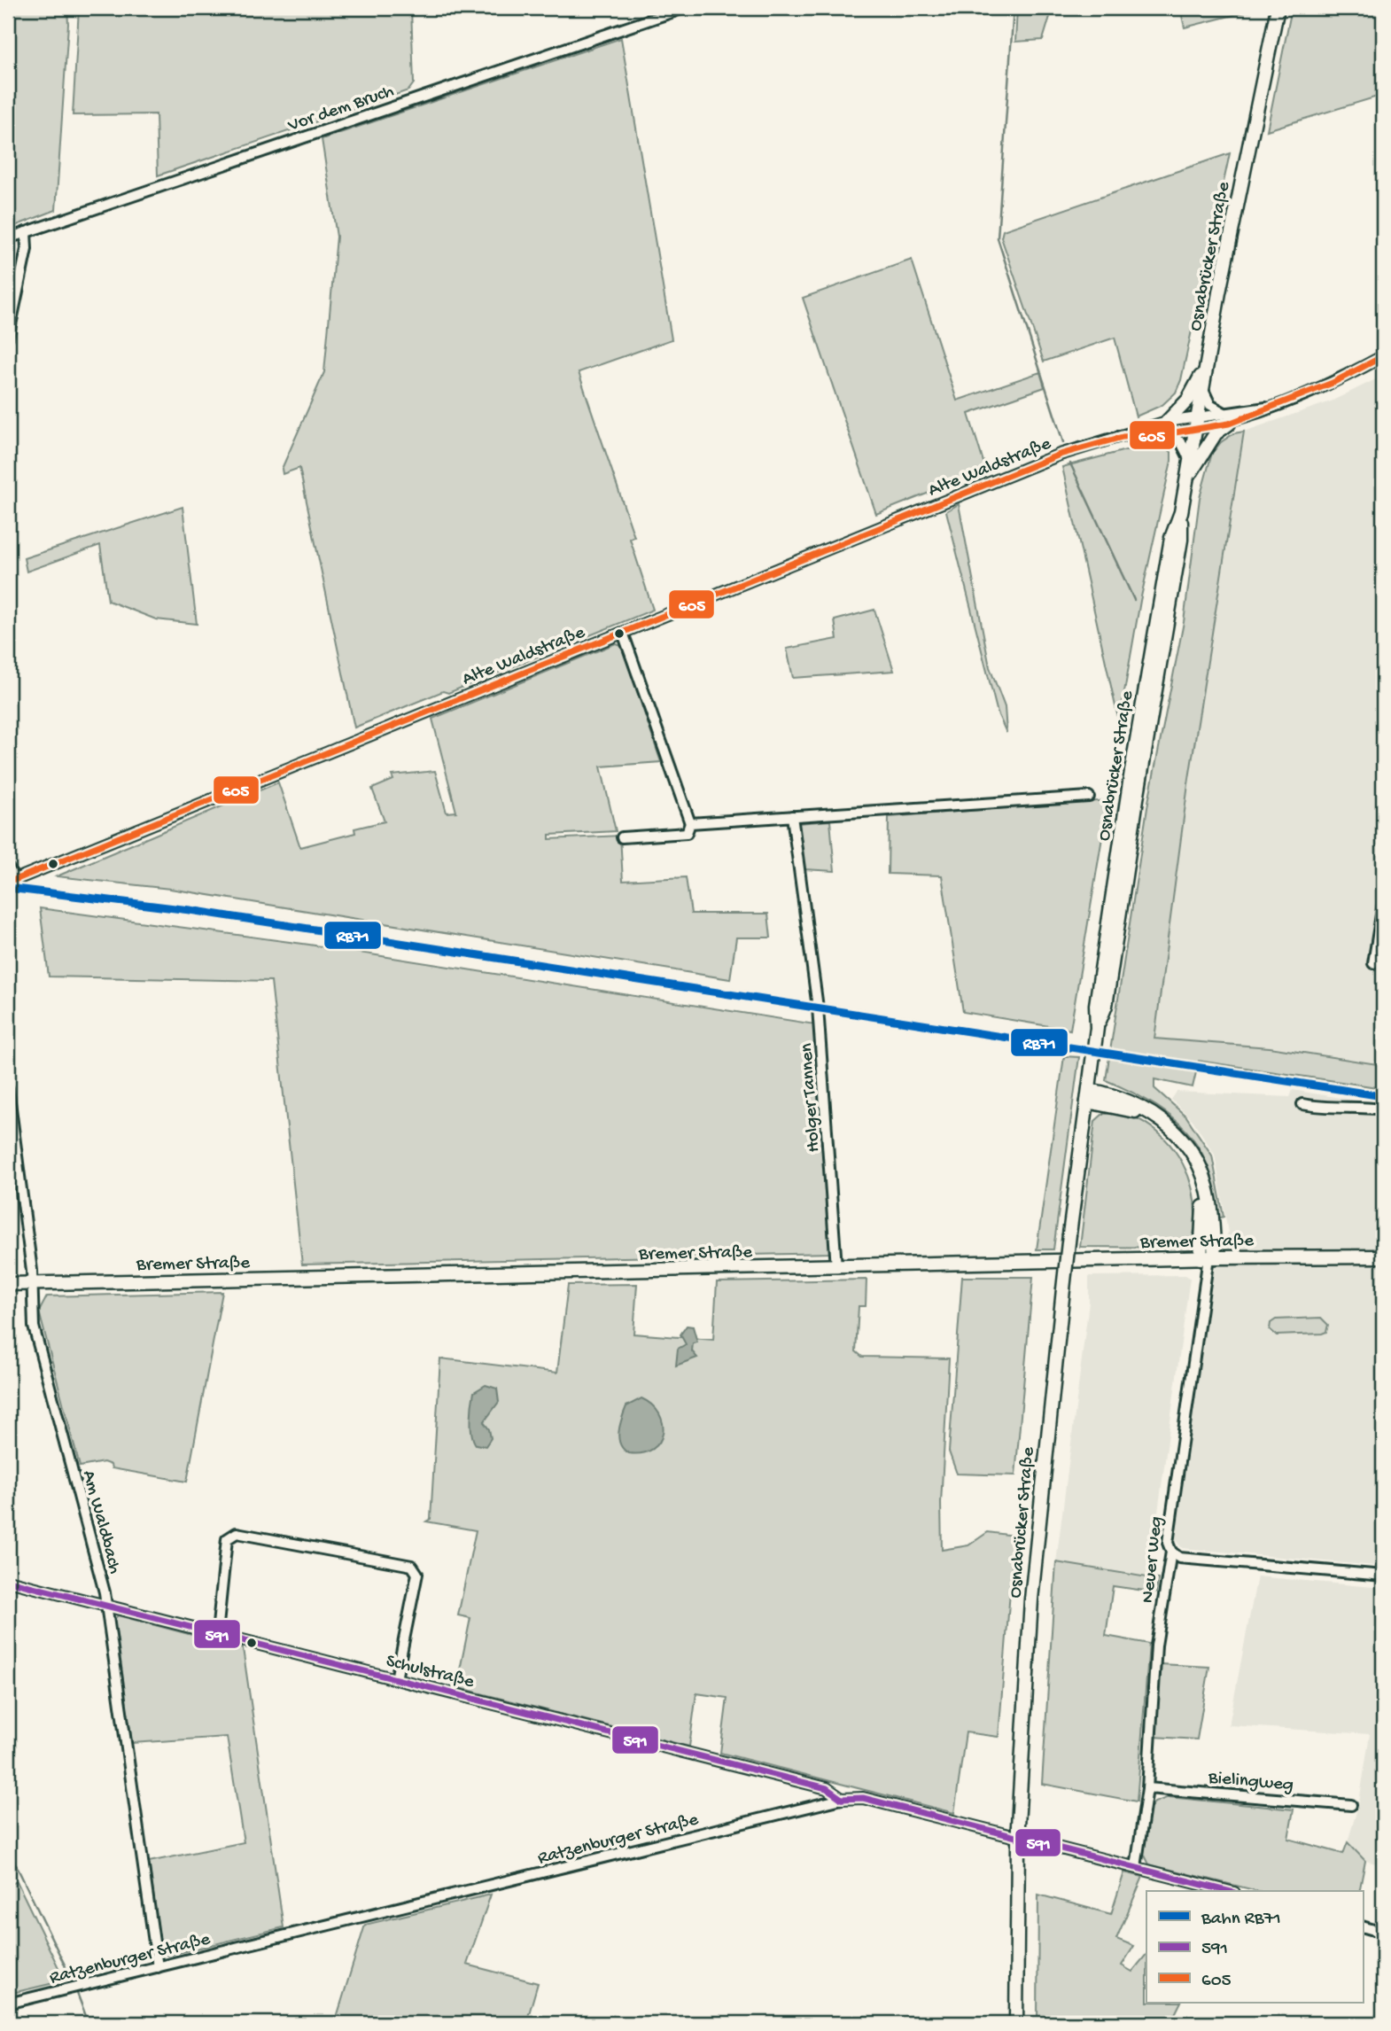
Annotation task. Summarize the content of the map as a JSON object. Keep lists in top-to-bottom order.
{
  "streets": {
    "main road": ["Osnabrücker Straße", "Bremer Straße"],
    "street": [
      "Vor dem Bruch",
      "Alte Waldstraße",
      "Holger Tannen",
      "Am Waldbach",
      "Neuer Weg",
      "Schulstraße",
      "Bielingweg",
      "Ratzenburger Straße"
    ]
  },
  "crossings": [
    ["Osnabrücker Straße", "Alte Waldstraße"],
    ["Holger Tannen", "Bremer Straße"],
    ["Bremer Straße", "Am Waldbach"],
    ["Bremer Straße", "Neuer Weg"],
    ["Am Waldbach", "Schulstraße"],
    ["Am Waldbach", "Ratzenburger Straße"],
    ["Neuer Weg", "Bielingweg"],
    ["Neuer Weg", "Ratzenburger Straße"],
    ["Schulstraße", "Ratzenburger Straße"]
  ],
  "lines": ["transit line 605", "rail line RB71", "transit line 591"],
  "legend": ["Bahn RB71", "591", "605"]
}
